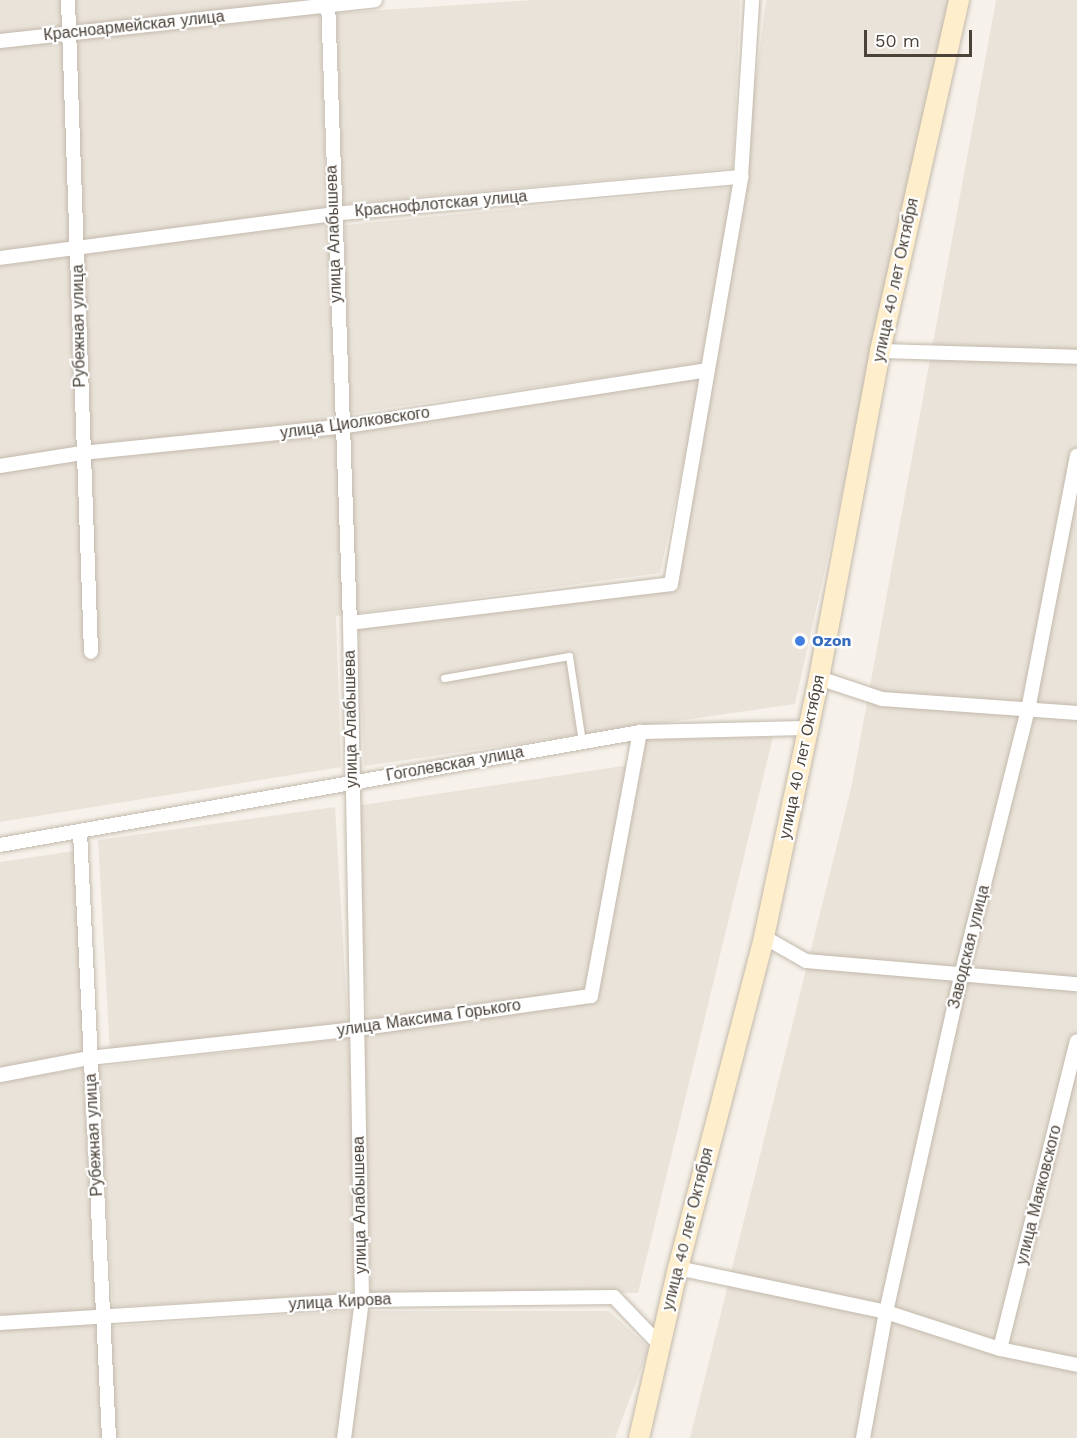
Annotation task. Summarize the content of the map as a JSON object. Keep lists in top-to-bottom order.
{
  "streets": {
    "street": [
      "Красноармейская улица",
      "Краснофлотская улица",
      "улица Алабышева",
      "улица 40 лет Октября",
      "Рубежная улица",
      "улица Циолковского",
      "Гоголевская улица",
      "Заводская улица",
      "улица Максима Горького",
      "улица Маяковского",
      "улица Кирова"
    ]
  },
  "crossings": [
    ["Красноармейская улица", "улица Алабышева"],
    ["Красноармейская улица", "Рубежная улица"],
    ["Краснофлотская улица", "улица Алабышева"],
    ["Краснофлотская улица", "Рубежная улица"],
    ["улица Алабышева", "улица Циолковского"],
    ["улица Алабышева", "Гоголевская улица"],
    ["улица Алабышева", "улица Максима Горького"],
    ["улица Алабышева", "улица Кирова"],
    ["улица 40 лет Октября", "Гоголевская улица"],
    ["улица 40 лет Октября", "улица Кирова"],
    ["Рубежная улица", "улица Циолковского"],
    ["Рубежная улица", "Гоголевская улица"],
    ["Рубежная улица", "улица Максима Горького"],
    ["Рубежная улица", "улица Кирова"],
    ["Гоголевская улица", "улица Максима Горького"]
  ],
  "places": ["Ozon"],
  "scale_bar": "50 m"
}
